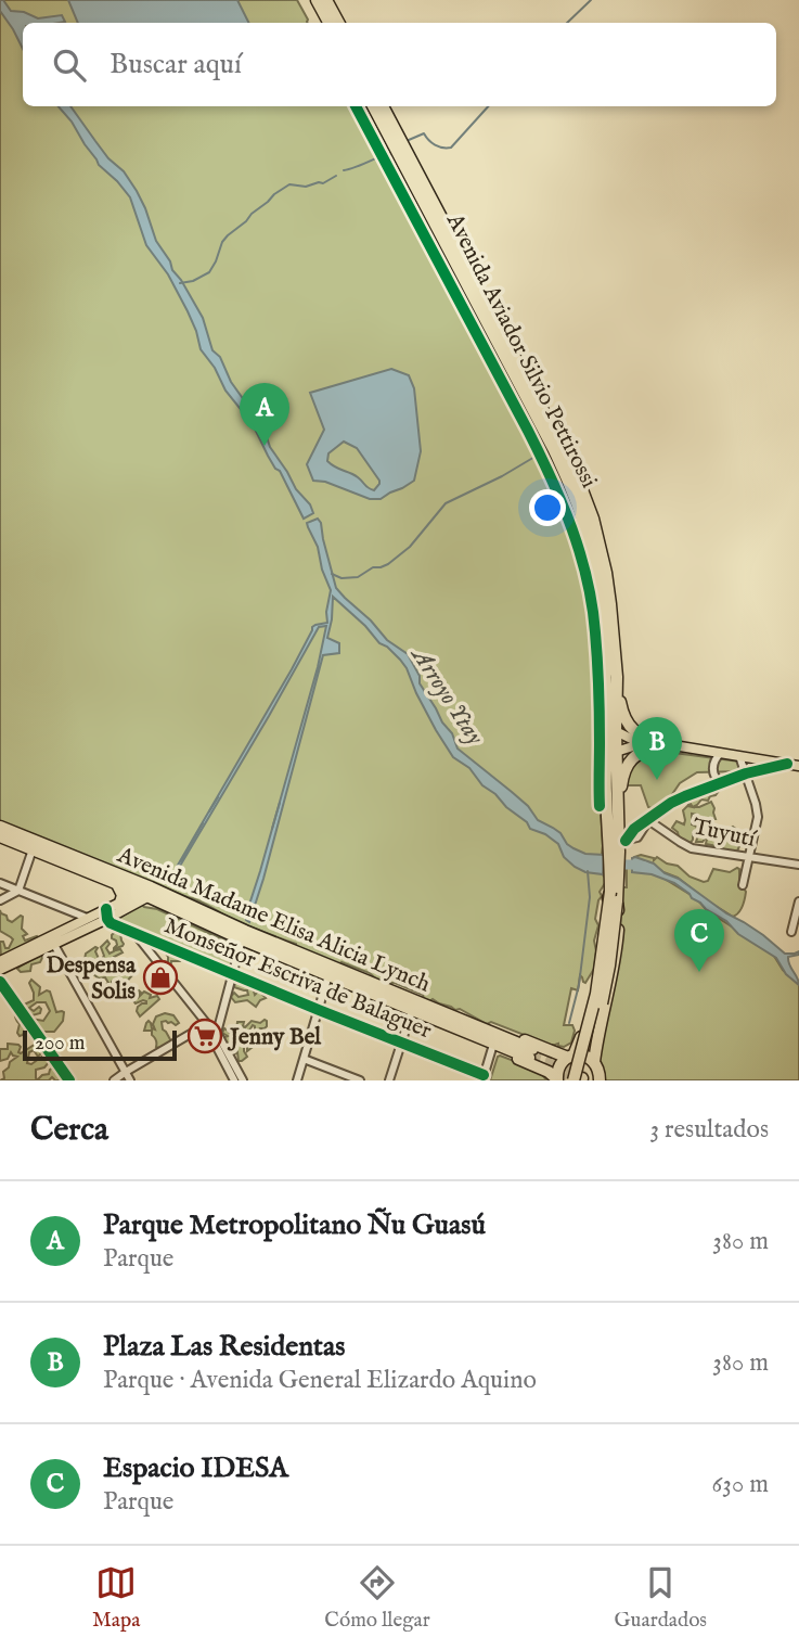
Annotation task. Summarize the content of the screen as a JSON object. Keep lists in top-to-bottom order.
{
  "streets": {
    "highway": ["Avenida Aviador Silvio Pettirossi", "Avenida Madame Elisa Alicia Lynch"],
    "street": ["Tuyutí", "Monseñor Escriva de Balaguer"]
  },
  "water": ["Arroyo Ytay"],
  "places": {
    "shop": ["Despensa Solis"],
    "supermarket": ["Jenny Bel"]
  },
  "scale_bar": "200 m",
  "page": {
    "search": "Buscar aquí",
    "pins": ["A", "B", "C"],
    "scale": "200 m",
    "heading": ["Cerca", "3 resultados"],
    "list": [
      {
        "mark": "A",
        "name": "Parque Metropolitano Ñu Guasú",
        "note": "Parque",
        "value": "380 m"
      },
      {
        "mark": "B",
        "name": "Plaza Las Residentas",
        "note": "Parque · Avenida General Elizardo Aquino",
        "value": "380 m"
      },
      {
        "mark": "C",
        "name": "Espacio IDESA",
        "note": "Parque",
        "value": "630 m"
      }
    ],
    "nav": ["Mapa", "Cómo llegar", "Guardados"]
  }
}
